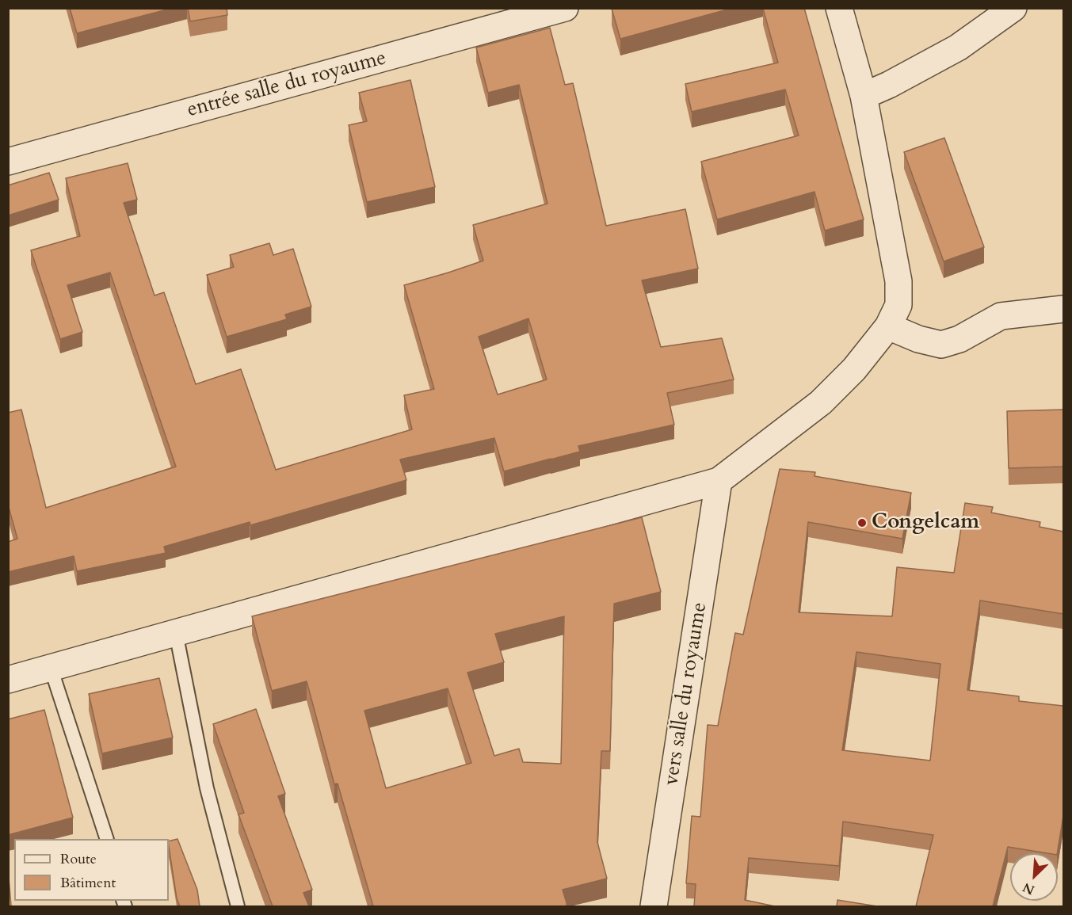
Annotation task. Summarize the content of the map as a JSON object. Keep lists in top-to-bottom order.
{
  "streets": {
    "street": ["entrée salle du royaume", "vers salle du royaume"]
  },
  "places": ["Congelcam"],
  "legend": ["Route", "Bâtiment"],
  "north": "bottom left"
}
